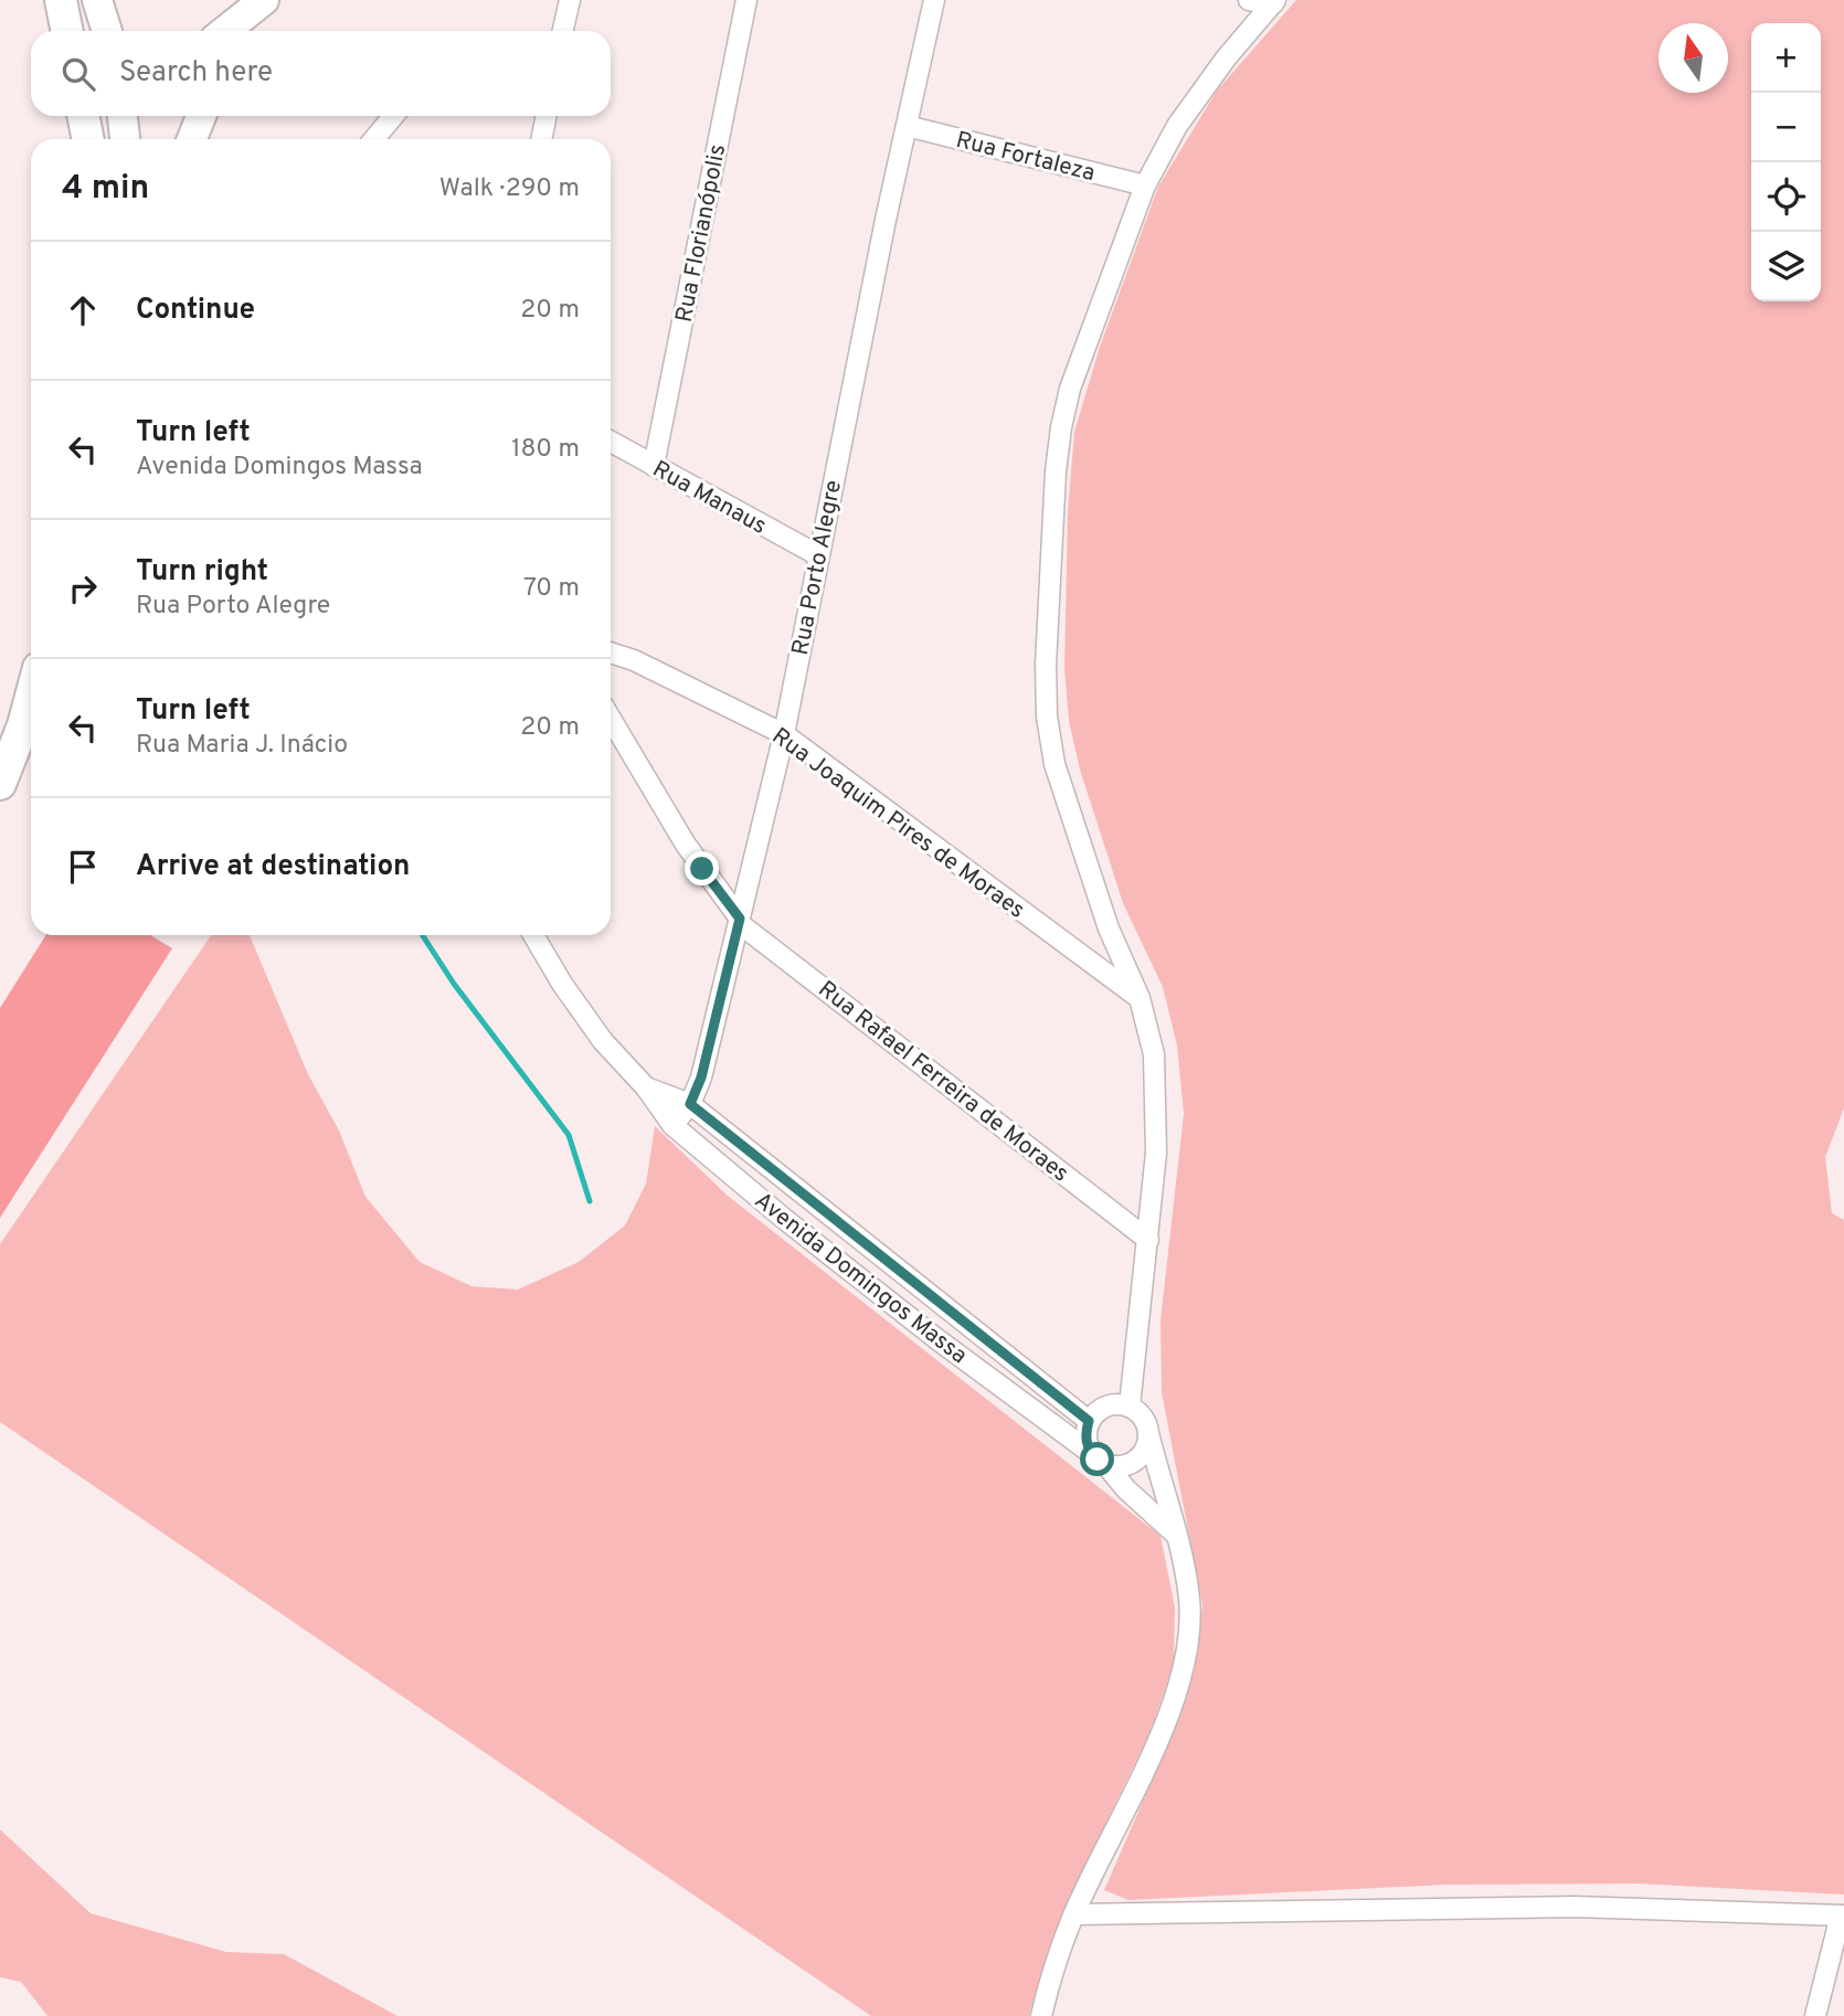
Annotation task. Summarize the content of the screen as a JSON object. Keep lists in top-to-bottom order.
{
  "streets": {
    "street": [
      "Rua Fortaleza",
      "Rua Florianópolis",
      "Rua Manaus",
      "Rua Porto Alegre",
      "Rua Joaquim Pires de Moraes",
      "Rua Rafael Ferreira de Moraes",
      "Avenida Domingos Massa"
    ]
  },
  "crossings": [
    ["Rua Fortaleza", "Rua Porto Alegre"],
    ["Rua Florianópolis", "Rua Manaus"],
    ["Rua Manaus", "Rua Porto Alegre"],
    ["Rua Porto Alegre", "Rua Joaquim Pires de Moraes"],
    ["Rua Porto Alegre", "Rua Rafael Ferreira de Moraes"],
    ["Rua Porto Alegre", "Avenida Domingos Massa"]
  ],
  "north": "top",
  "page": {
    "map_buttons": ["+", "−"],
    "search": "Search here",
    "heading": ["4 min", "Walk · 290 m"],
    "list": [
      ["Continue", "20 m"],
      ["Turn left", "Avenida Domingos Massa", "180 m"],
      ["Turn right", "Rua Porto Alegre", "70 m"],
      ["Turn left", "Rua Maria J. Inácio", "20 m"],
      "Arrive at destination"
    ]
  }
}
